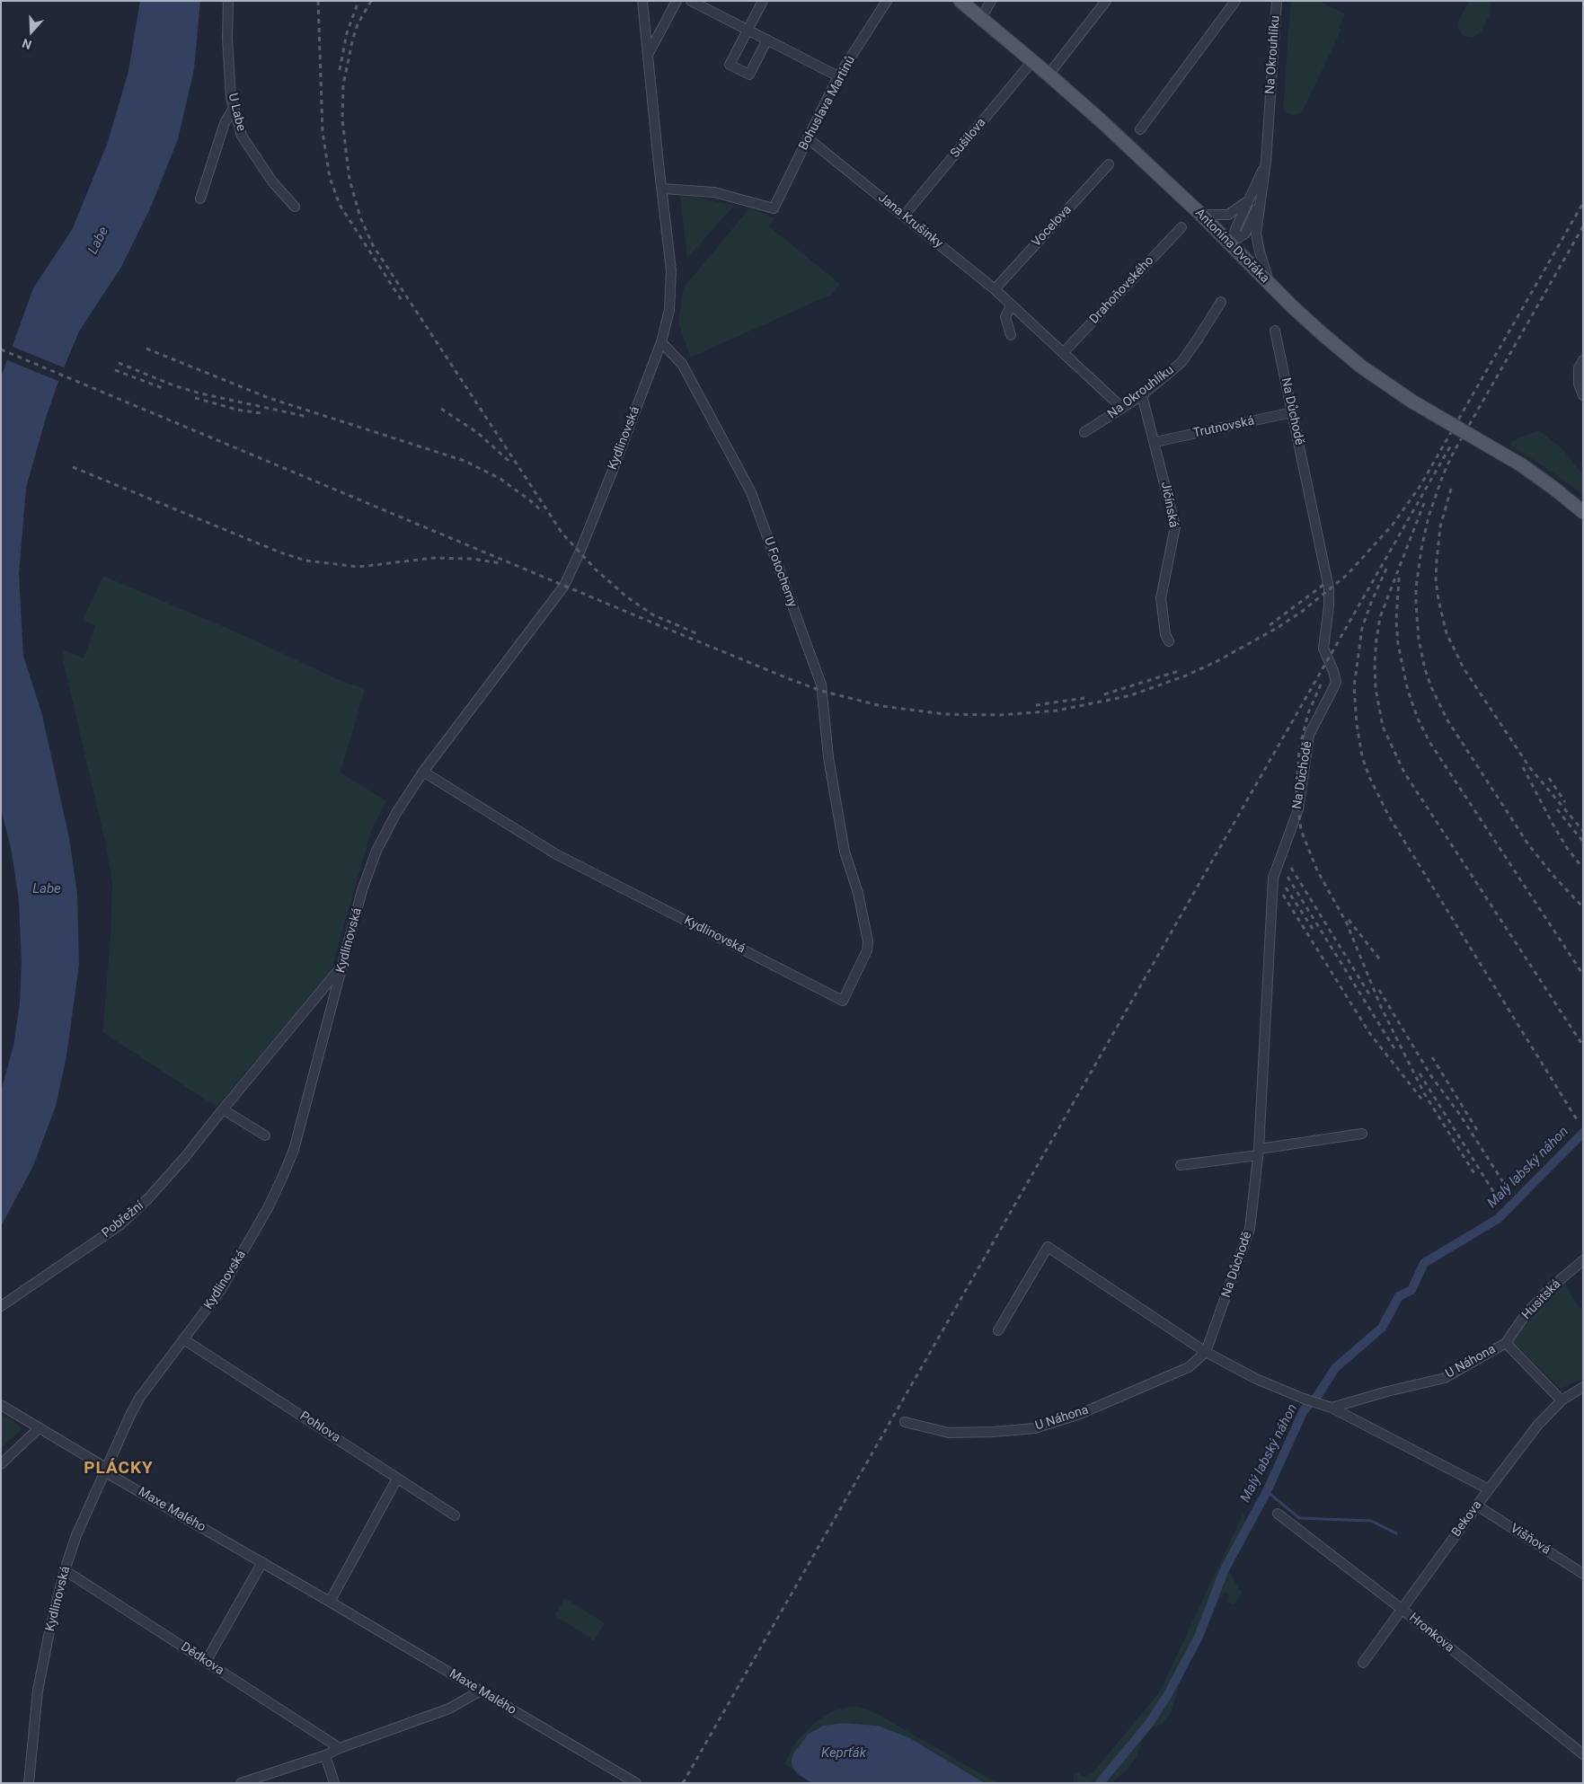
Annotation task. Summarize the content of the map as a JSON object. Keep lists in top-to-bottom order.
{
  "streets": {
    "main road": ["Antonína Dvořáka"],
    "street": [
      "Na Okrouhlíku",
      "Bohuslava Martinů",
      "U Labe",
      "Sušilova",
      "Jana Krušinky",
      "Vocelova",
      "Drahoňovského",
      "Na Důchodě",
      "Trutnovská",
      "Kydlinovská",
      "Jičínská",
      "U Fotochemy",
      "Pobřežní",
      "Husitská",
      "U Náhona",
      "Pohlova",
      "Maxe Malého",
      "Bekova",
      "Višňová",
      "Hronkova",
      "Dědkova"
    ]
  },
  "crossings": [
    ["Na Okrouhlíku", "Jana Krušinky"],
    ["Na Okrouhlíku", "Antonína Dvořáka"],
    ["Na Okrouhlíku", "Jičínská"],
    ["Bohuslava Martinů", "Jana Krušinky"],
    ["Bohuslava Martinů", "Kydlinovská"],
    ["Sušilova", "Jana Krušinky"],
    ["Sušilova", "Antonína Dvořáka"],
    ["Jana Krušinky", "Vocelova"],
    ["Jana Krušinky", "Drahoňovského"],
    ["Na Důchodě", "Trutnovská"],
    ["Na Důchodě", "U Náhona"],
    ["Trutnovská", "Jičínská"],
    ["Kydlinovská", "U Fotochemy"],
    ["Kydlinovská", "Pobřežní"],
    ["Kydlinovská", "Pohlova"],
    ["Kydlinovská", "Maxe Malého"],
    ["Kydlinovská", "Dědkova"],
    ["Husitská", "U Náhona"],
    ["U Náhona", "Bekova"],
    ["Bekova", "Višňová"],
    ["Bekova", "Hronkova"]
  ],
  "districts": ["PLÁCKY"],
  "water": ["Labe", "Malý labský náhon", "Keprťák"],
  "north": "bottom"
}
